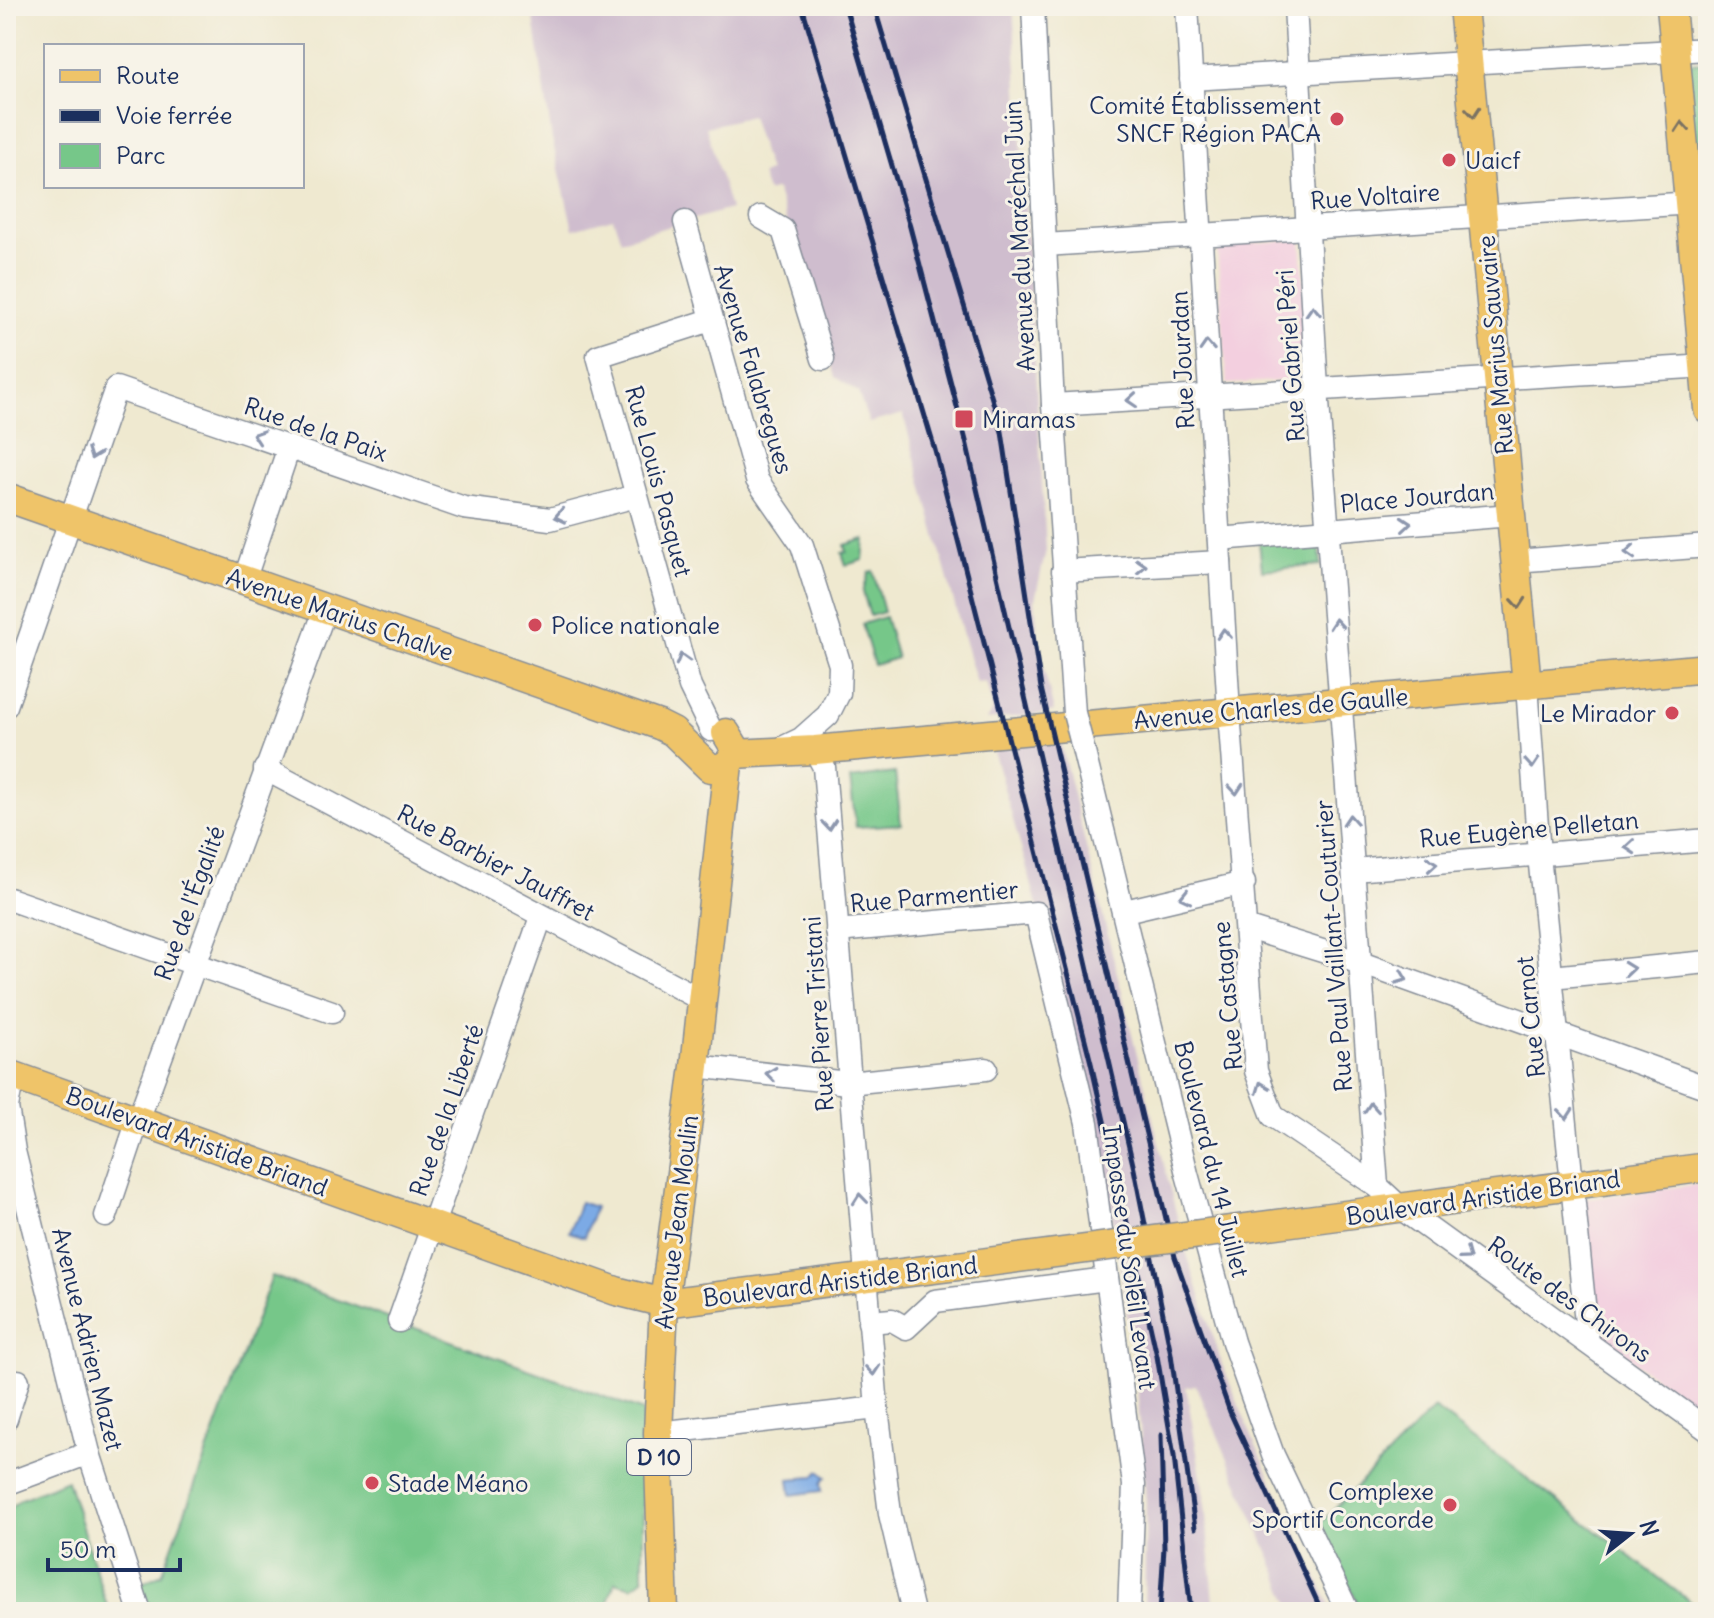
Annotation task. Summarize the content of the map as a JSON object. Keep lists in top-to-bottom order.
{
  "streets": {
    "main road": [
      "Rue Marius Sauvaire",
      "Avenue Marius Chalve",
      "Avenue Charles de Gaulle",
      "Boulevard Aristide Briand",
      "Avenue Jean Moulin",
      "D 10"
    ],
    "street": [
      "Rue Voltaire",
      "Avenue du Maréchal Juin",
      "Rue Gabriel Péri",
      "Rue Jourdan",
      "Avenue Falabregues",
      "Rue de la Paix",
      "Rue Louis Pasquet",
      "Place Jourdan",
      "Rue Eugène Pelletan",
      "Rue Barbier Jauffret",
      "Rue Parmentier",
      "Rue de l'Égalité",
      "Rue Paul Vaillant-Couturier",
      "Rue Castagne",
      "Rue Pierre Tristani",
      "Rue Carnot",
      "Rue de la Liberté",
      "Boulevard du 14 Juillet",
      "Impasse du Soleil Levant",
      "Route des Chirons",
      "Avenue Adrien Mazet"
    ]
  },
  "crossings": [
    ["Rue Voltaire", "Avenue du Maréchal Juin"],
    ["Rue Voltaire", "Rue Marius Sauvaire"],
    ["Rue Voltaire", "Rue Gabriel Péri"],
    ["Rue Voltaire", "Rue Jourdan"],
    ["Avenue du Maréchal Juin", "Boulevard du 14 Juillet"],
    ["Rue Marius Sauvaire", "Place Jourdan"],
    ["Rue Marius Sauvaire", "Avenue Charles de Gaulle"],
    ["Rue Marius Sauvaire", "Rue Carnot"],
    ["Rue Gabriel Péri", "Place Jourdan"],
    ["Rue Gabriel Péri", "Avenue Charles de Gaulle"],
    ["Rue Gabriel Péri", "Rue Paul Vaillant-Couturier"],
    ["Rue Jourdan", "Place Jourdan"],
    ["Rue Jourdan", "Avenue Charles de Gaulle"],
    ["Rue Jourdan", "Rue Castagne"],
    ["Avenue Falabregues", "Rue Louis Pasquet"],
    ["Avenue Falabregues", "Avenue Charles de Gaulle"],
    ["Avenue Falabregues", "Rue Pierre Tristani"],
    ["Rue de la Paix", "Rue Louis Pasquet"],
    ["Rue de la Paix", "Avenue Marius Chalve"],
    ["Rue Louis Pasquet", "Avenue Marius Chalve"],
    ["Rue Louis Pasquet", "Avenue Jean Moulin"],
    ["Avenue Marius Chalve", "Rue de l'Égalité"],
    ["Avenue Marius Chalve", "Avenue Jean Moulin"],
    ["Avenue Charles de Gaulle", "Rue Paul Vaillant-Couturier"],
    ["Avenue Charles de Gaulle", "Rue Castagne"],
    ["Avenue Charles de Gaulle", "Rue Pierre Tristani"],
    ["Avenue Charles de Gaulle", "Rue Carnot"],
    ["Rue Eugène Pelletan", "Rue Paul Vaillant-Couturier"],
    ["Rue Eugène Pelletan", "Rue Carnot"],
    ["Rue Barbier Jauffret", "Rue de l'Égalité"],
    ["Rue Barbier Jauffret", "Rue de la Liberté"],
    ["Rue Barbier Jauffret", "Avenue Jean Moulin"],
    ["Rue Parmentier", "Rue Pierre Tristani"],
    ["Rue Parmentier", "Impasse du Soleil Levant"],
    ["Rue de l'Égalité", "Boulevard Aristide Briand"],
    ["Rue Paul Vaillant-Couturier", "Rue Castagne"],
    ["Rue Castagne", "Boulevard Aristide Briand"],
    ["Rue Castagne", "Route des Chirons"],
    ["Rue Pierre Tristani", "Boulevard Aristide Briand"],
    ["Rue Carnot", "Boulevard Aristide Briand"],
    ["Rue Carnot", "Route des Chirons"],
    ["Rue de la Liberté", "Boulevard Aristide Briand"],
    ["Boulevard Aristide Briand", "Avenue Jean Moulin"],
    ["Boulevard Aristide Briand", "Route des Chirons"],
    ["Boulevard Aristide Briand", "Avenue Adrien Mazet"]
  ],
  "one_way": [
    "Rue Gabriel Péri",
    "Rue Jourdan",
    "Rue de la Paix",
    "Rue Louis Pasquet",
    "Rue Paul Vaillant-Couturier",
    "Rue Carnot",
    "Route des Chirons"
  ],
  "places": {
    "other": [
      "Comité Établissement SNCF Région PACA",
      "Uaicf",
      "Police nationale",
      "Le Mirador",
      "Stade Méano",
      "Complexe Sportif Concorde"
    ],
    "transit": ["Miramas"]
  },
  "legend": ["Route", "Voie ferrée", "Parc"],
  "scale_bar": "50 m",
  "north": "right"
}
